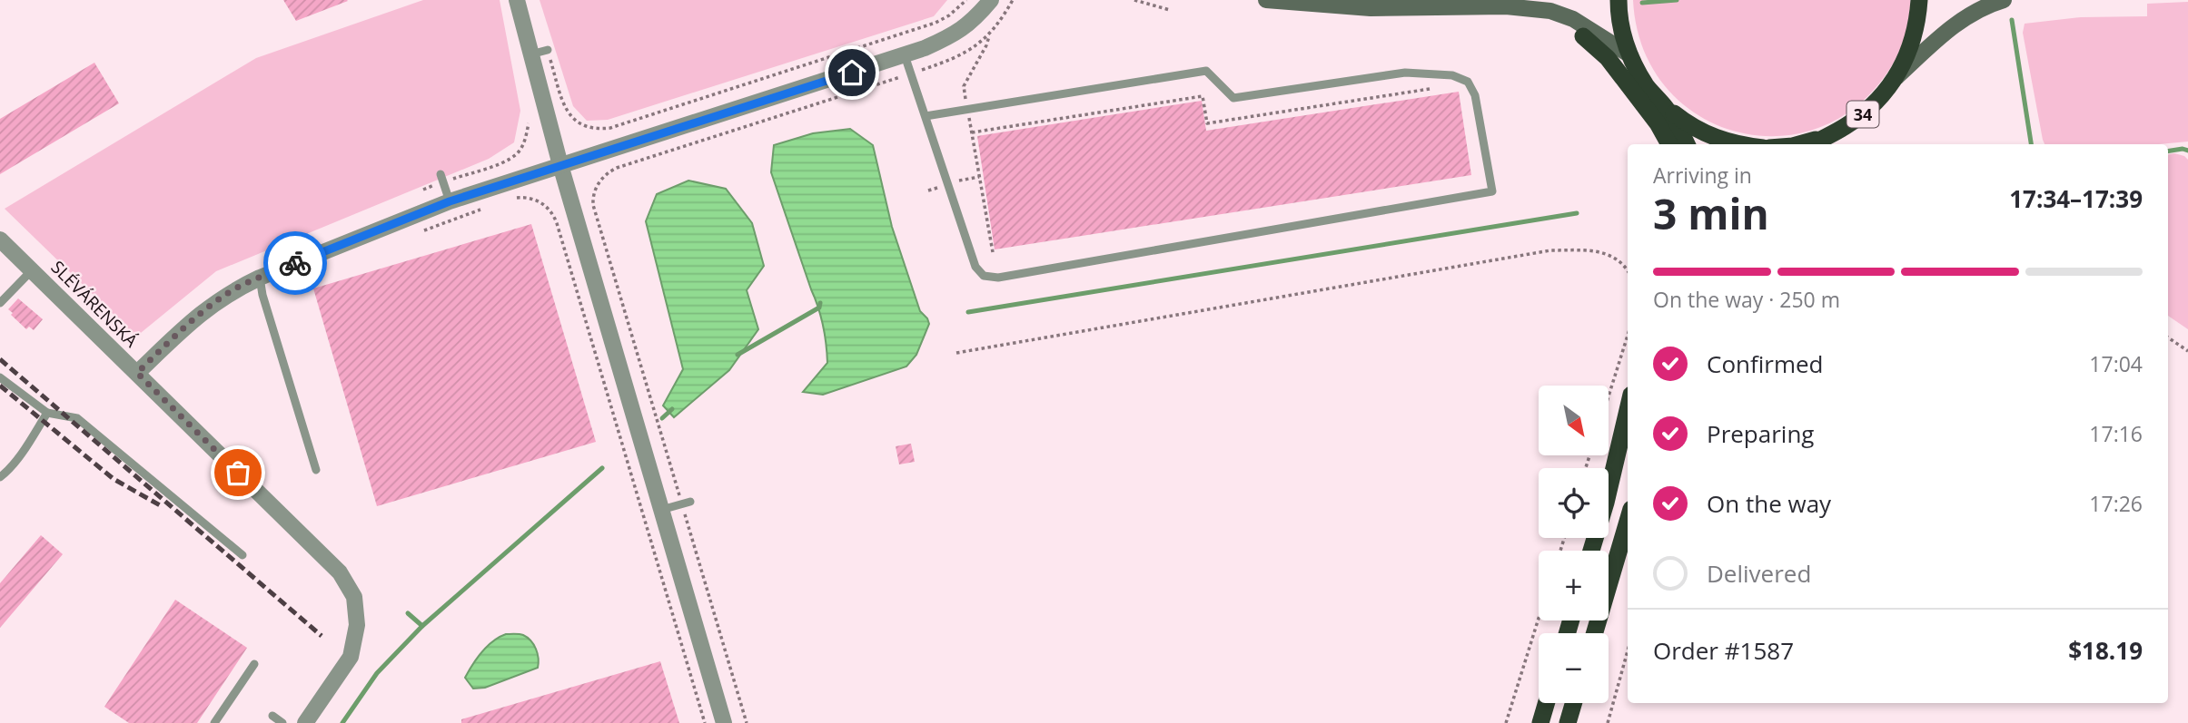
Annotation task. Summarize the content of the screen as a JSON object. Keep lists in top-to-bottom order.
{
  "streets": {
    "highway": ["34"],
    "street": ["SLÉVÁRENSKÁ"]
  },
  "north": "bottom right",
  "page": {
    "heading": ["3 min", "Arriving in", "17:34–17:39"],
    "panel": ["Order #1587", "$18.19"],
    "bar": "On the way · 250 m",
    "list": [
      ["Confirmed", "17:04"],
      ["Preparing", "17:16"],
      ["On the way", "17:26"],
      "Delivered"
    ],
    "map_buttons": ["+", "−"]
  }
}
